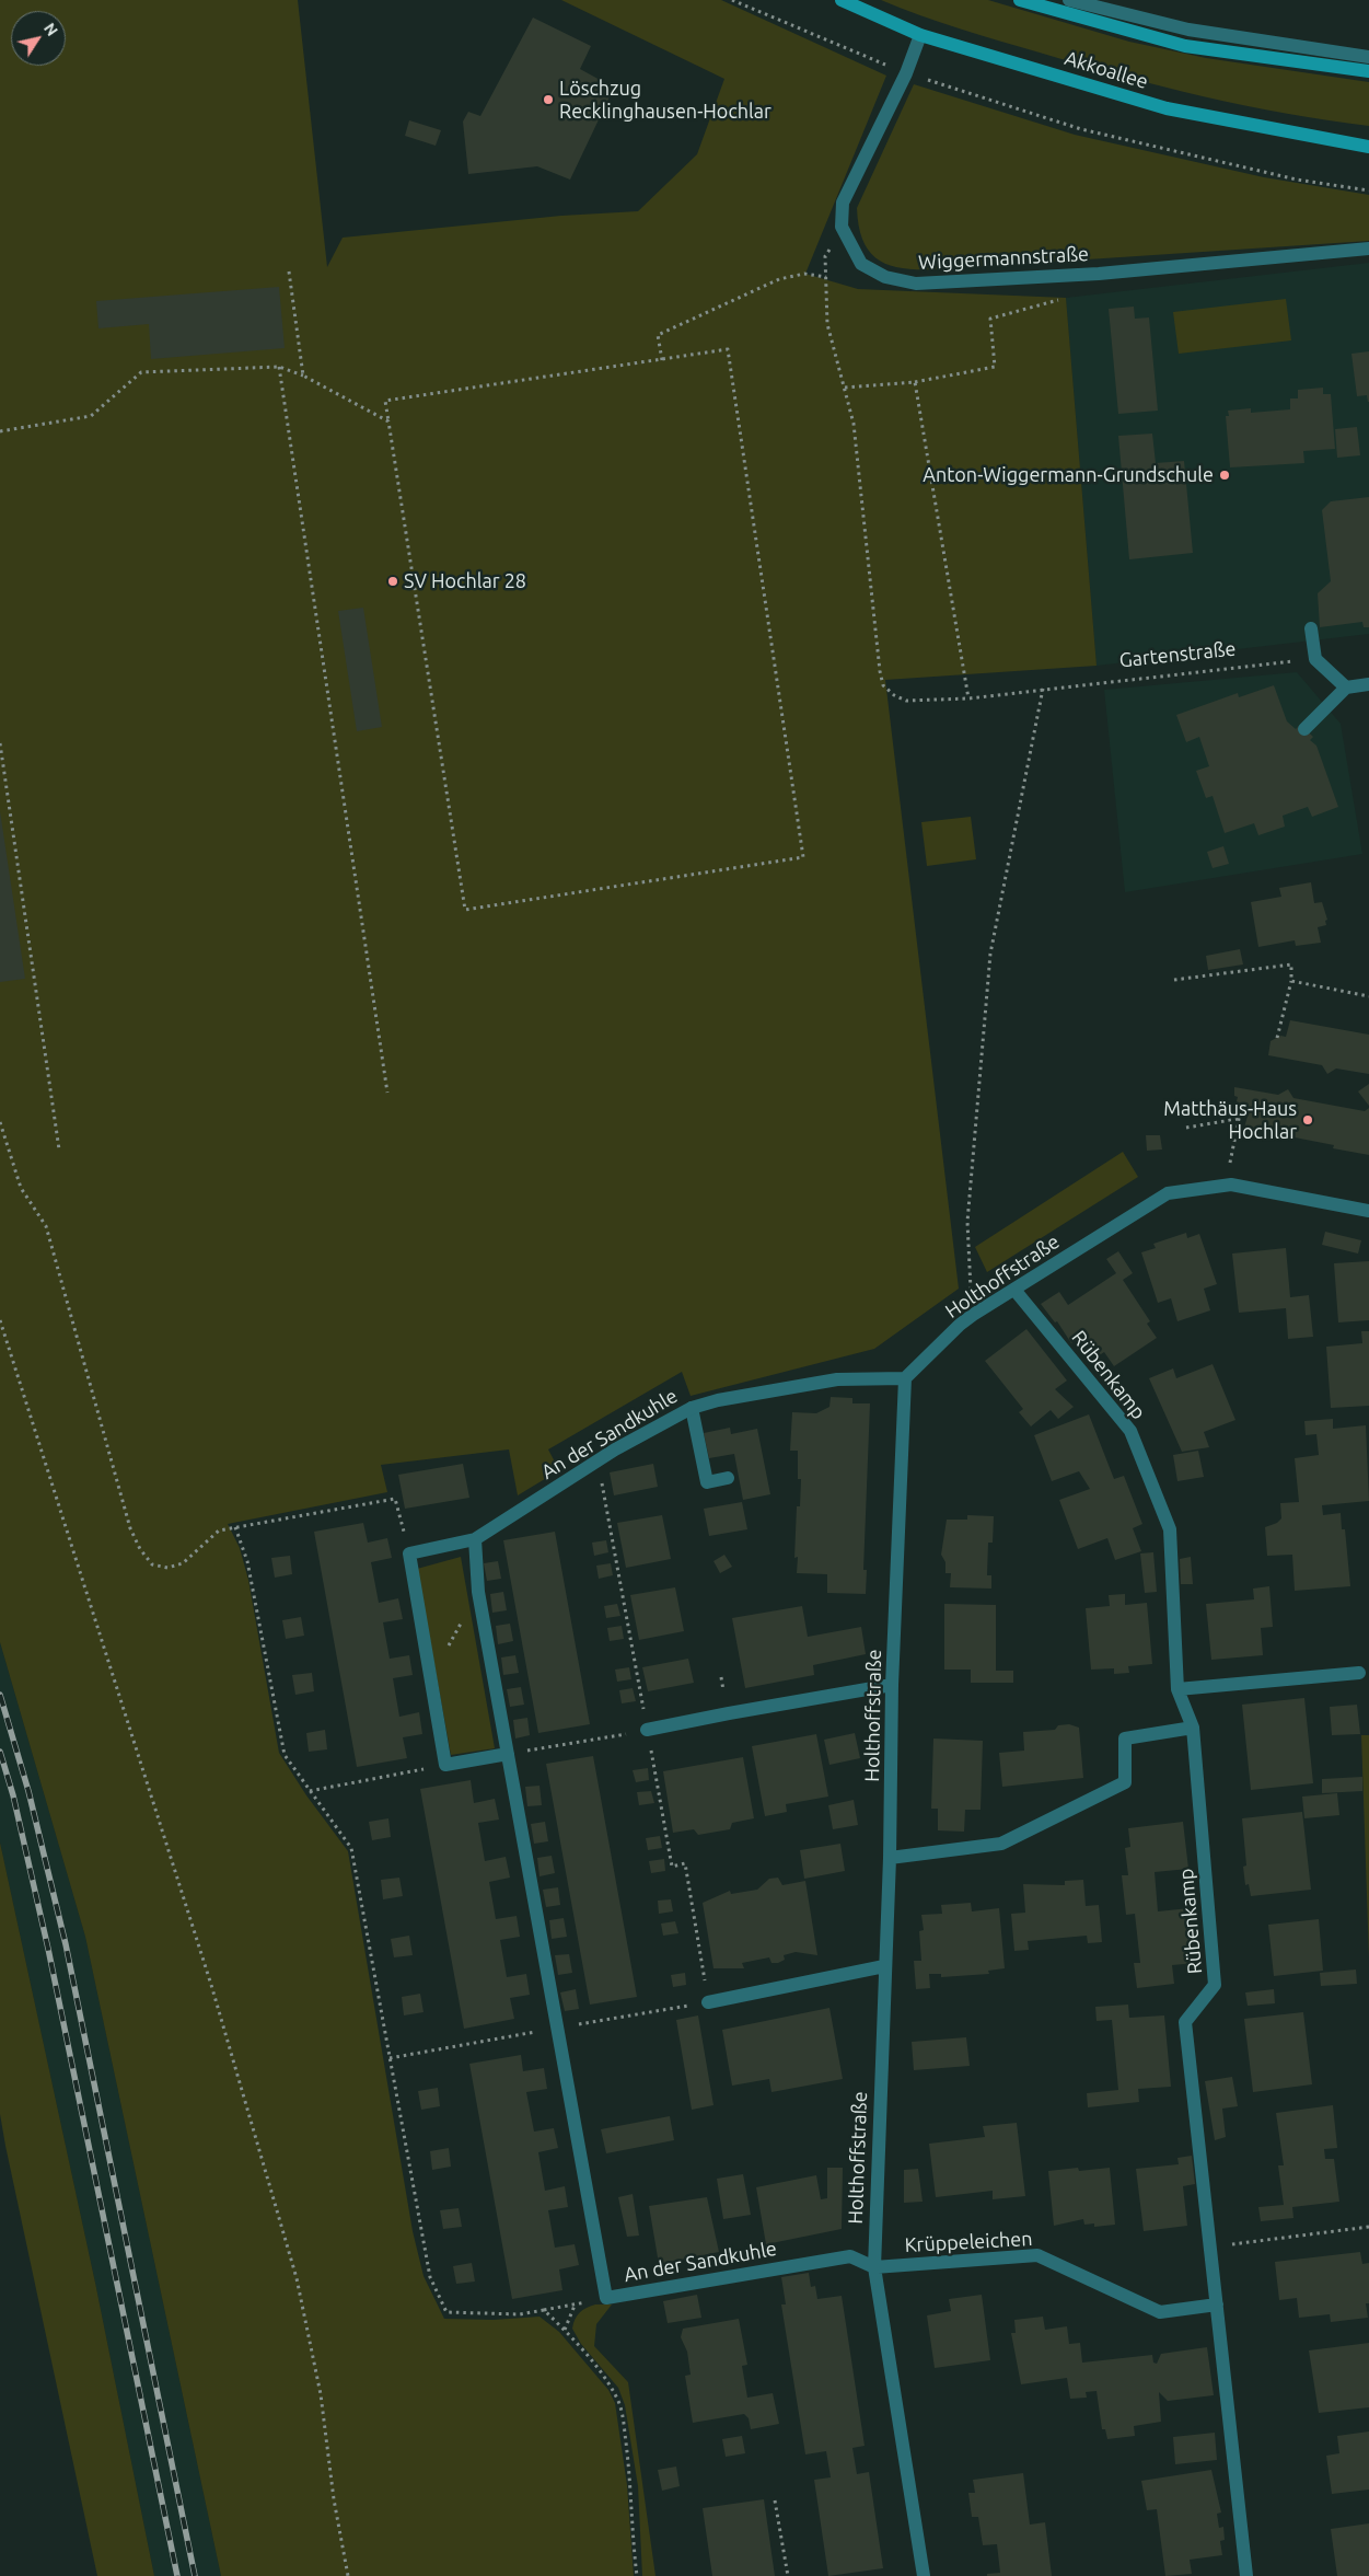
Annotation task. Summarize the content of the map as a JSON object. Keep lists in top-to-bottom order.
{
  "streets": {
    "main road": ["Akkoallee"],
    "street": [
      "Wiggermannstraße",
      "Holthoffstraße",
      "Rübenkamp",
      "An der Sandkuhle",
      "Krüppeleichen"
    ],
    "path": ["Gartenstraße"]
  },
  "crossings": [
    ["Wiggermannstraße", "Gartenstraße"],
    ["Holthoffstraße", "Rübenkamp"],
    ["Holthoffstraße", "An der Sandkuhle"],
    ["Holthoffstraße", "Krüppeleichen"],
    ["An der Sandkuhle", "Krüppeleichen"]
  ],
  "places": [
    "Löschzug Recklinghausen-Hochlar",
    "Anton-Wiggermann-Grundschule",
    "SV Hochlar 28",
    "Matthäus-Haus Hochlar"
  ],
  "north": "top right"
}
